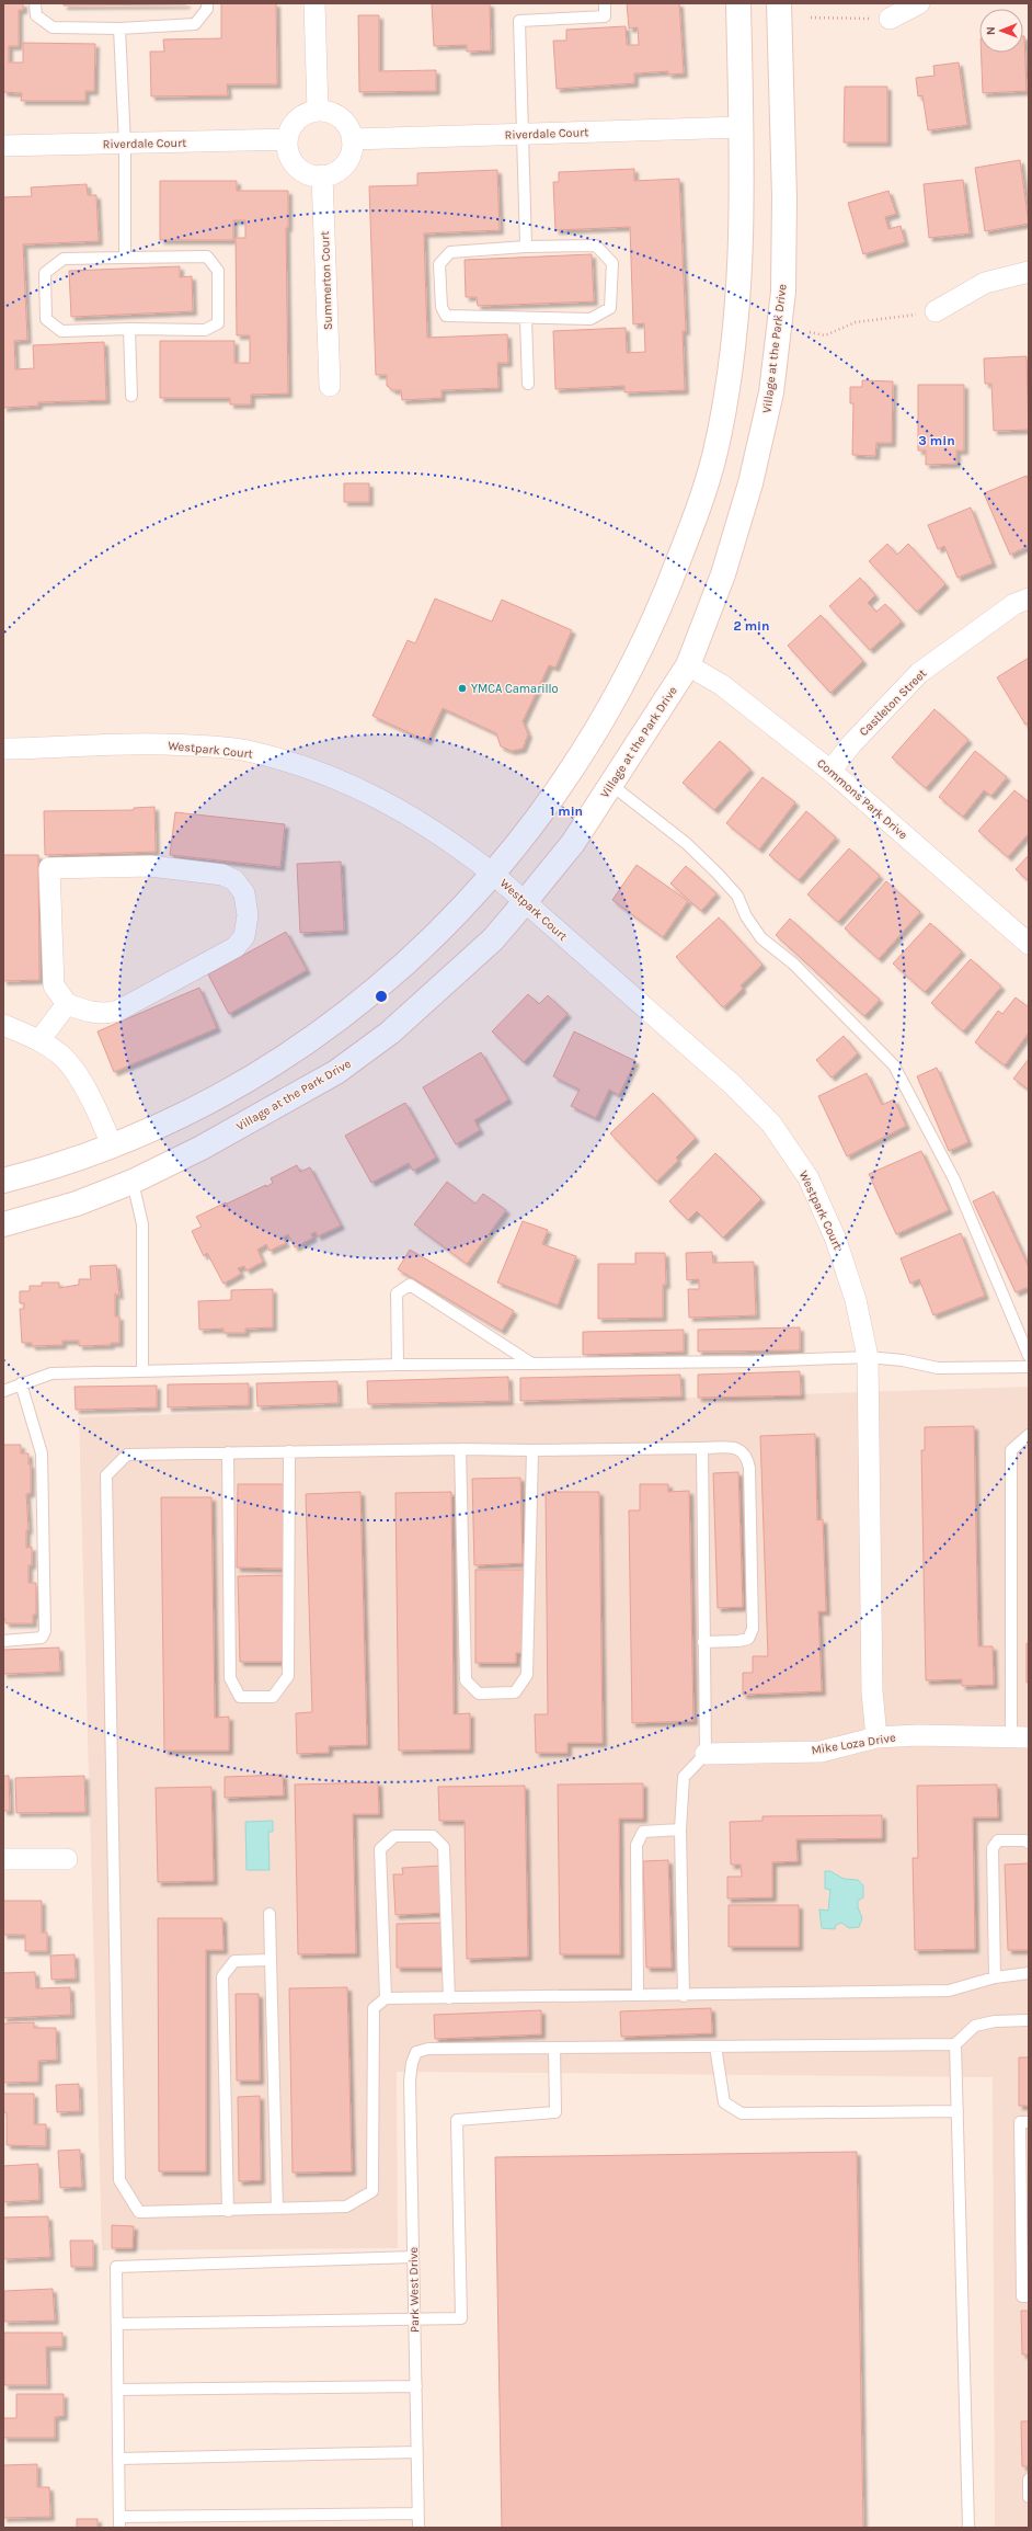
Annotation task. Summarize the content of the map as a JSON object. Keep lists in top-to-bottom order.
{
  "streets": {
    "street": [
      "Riverdale Court",
      "Summerton Court",
      "Village at the Park Drive",
      "Castleton Street",
      "Westpark Court",
      "Commons Park Drive",
      "Mike Loza Drive"
    ],
    "lane": ["Park West Drive"]
  },
  "crossings": [
    ["Riverdale Court", "Summerton Court"],
    ["Village at the Park Drive", "Westpark Court"],
    ["Village at the Park Drive", "Commons Park Drive"],
    ["Castleton Street", "Commons Park Drive"],
    ["Westpark Court", "Mike Loza Drive"]
  ],
  "places": ["YMCA Camarillo"],
  "north": "left",
  "rings": ["3 min", "2 min", "1 min"]
}
